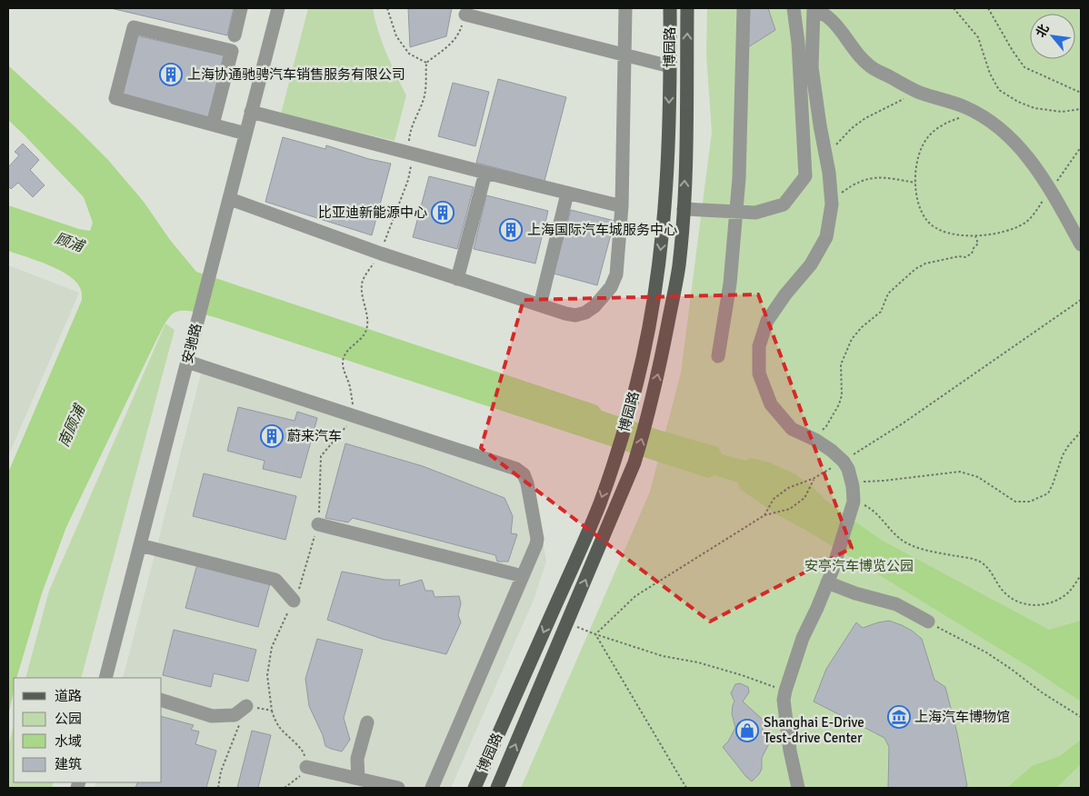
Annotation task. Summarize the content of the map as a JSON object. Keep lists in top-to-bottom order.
{
  "streets": {
    "main road": ["博园路"],
    "street": ["安驰路"]
  },
  "water": ["顾浦", "南顾浦"],
  "parks": ["安亭汽车博览公园"],
  "places": {
    "building": [
      "上海协通驰骋汽车销售服务有限公司",
      "比亚迪新能源中心",
      "上海国际汽车城服务中心",
      "蔚来汽车"
    ],
    "museum": ["上海汽车博物馆"],
    "shop": ["Shanghai E-Drive Test-drive Center"]
  },
  "legend": [
    "道路",
    "公园",
    "水域",
    "建筑"
  ],
  "north": "top left"
}
